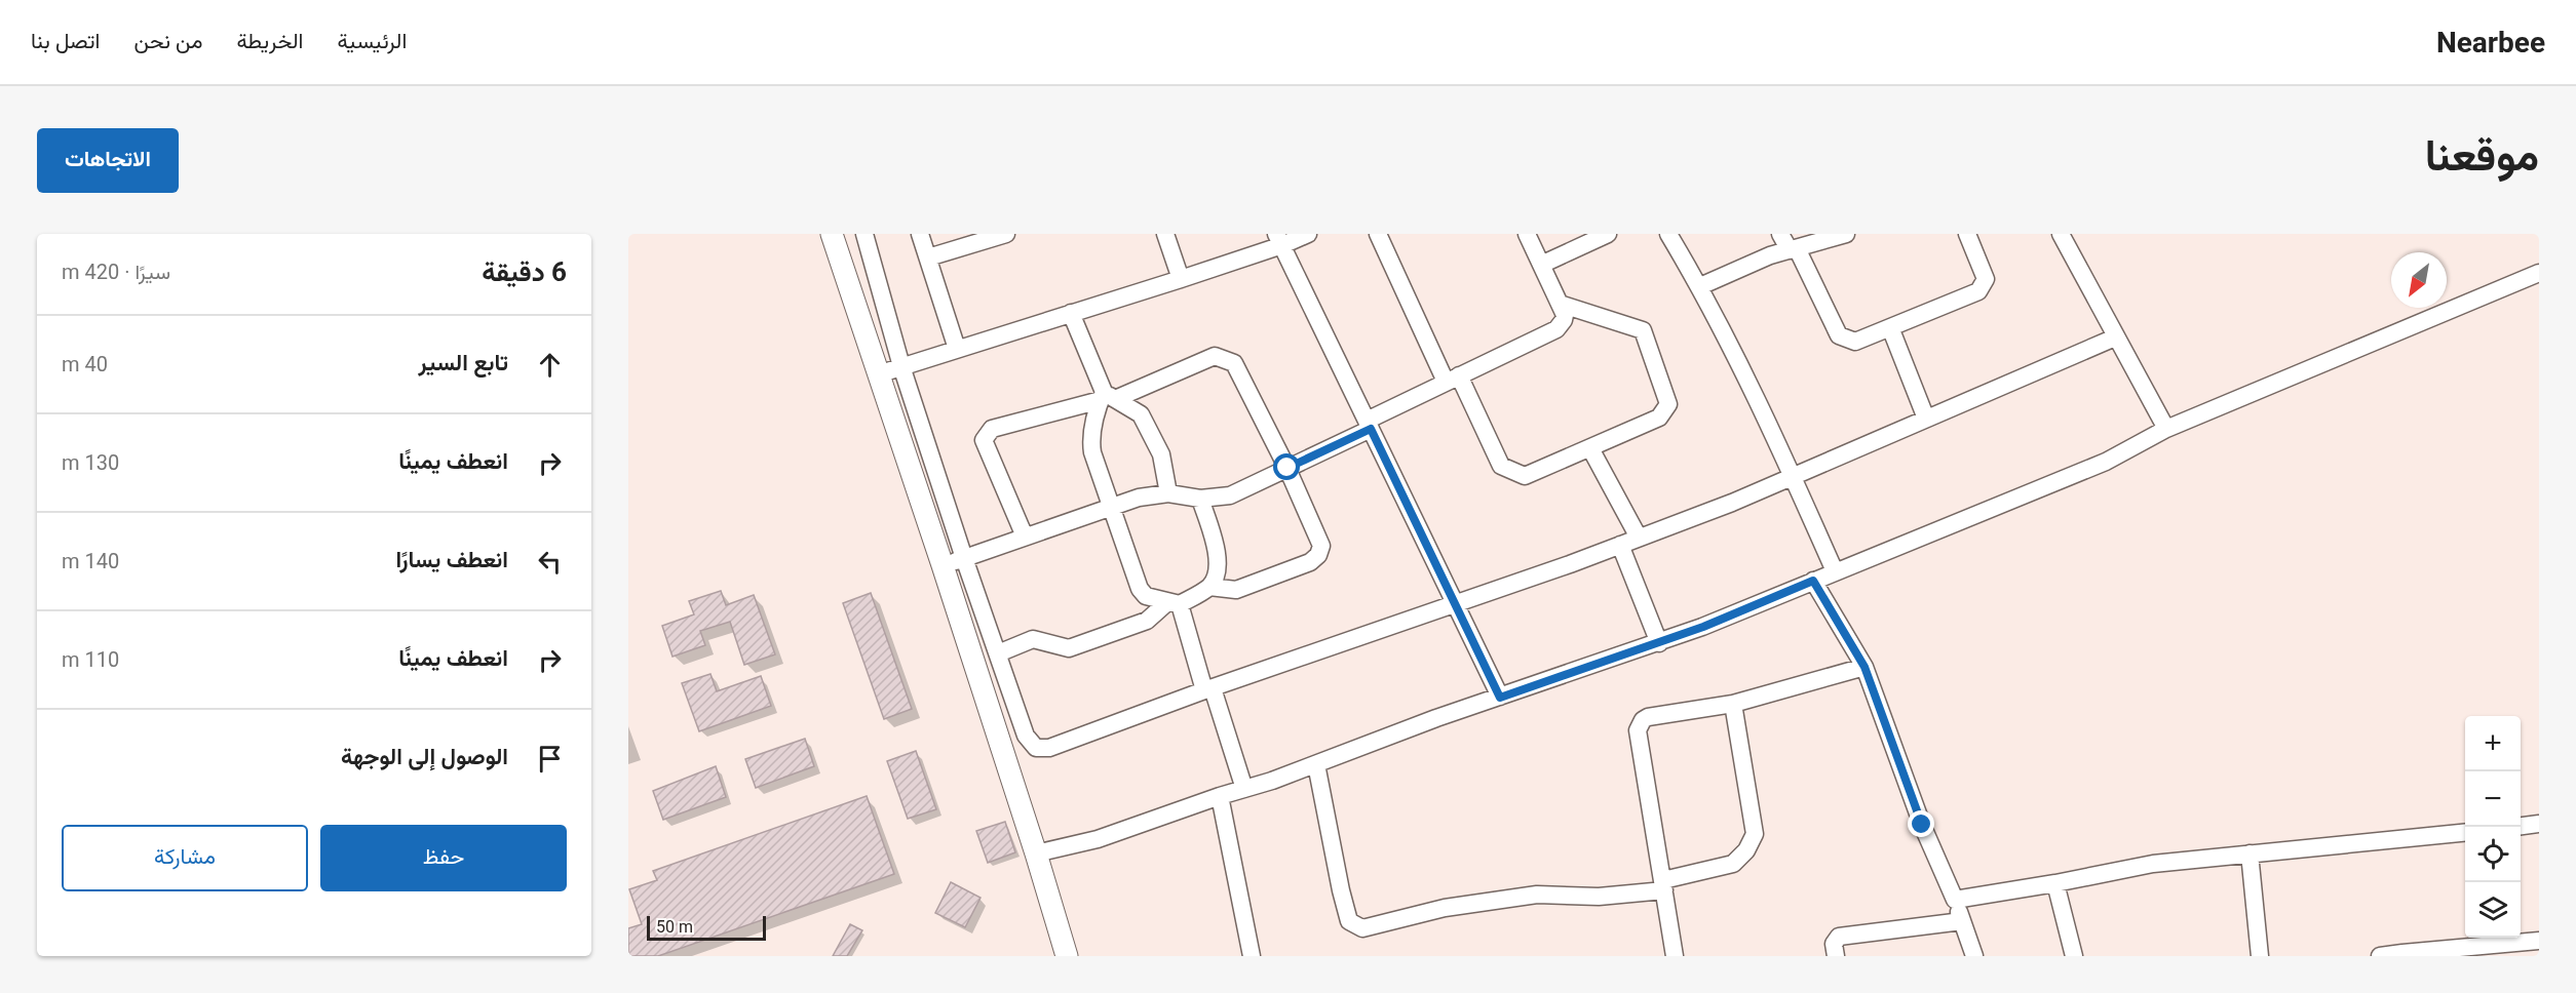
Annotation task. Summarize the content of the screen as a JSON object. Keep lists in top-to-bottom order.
{
  "scale_bar": "50 m",
  "north": "bottom left",
  "page": {
    "header": "Nearbee",
    "nav": [
      "الرئيسية",
      "الخريطة",
      "من نحن",
      "اتصل بنا"
    ],
    "title": "موقعنا",
    "buttons": [
      "الاتجاهات",
      ["حفظ", "مشاركة"]
    ],
    "heading": ["6 دقيقة", "سيرًا · 420 m"],
    "list": [
      ["تابع السير", "40 m"],
      ["انعطف يمينًا", "130 m"],
      ["انعطف يسارًا", "140 m"],
      ["انعطف يمينًا", "110 m"],
      "الوصول إلى الوجهة"
    ],
    "map_buttons": ["+", "−"],
    "scale": "50 m"
  }
}
